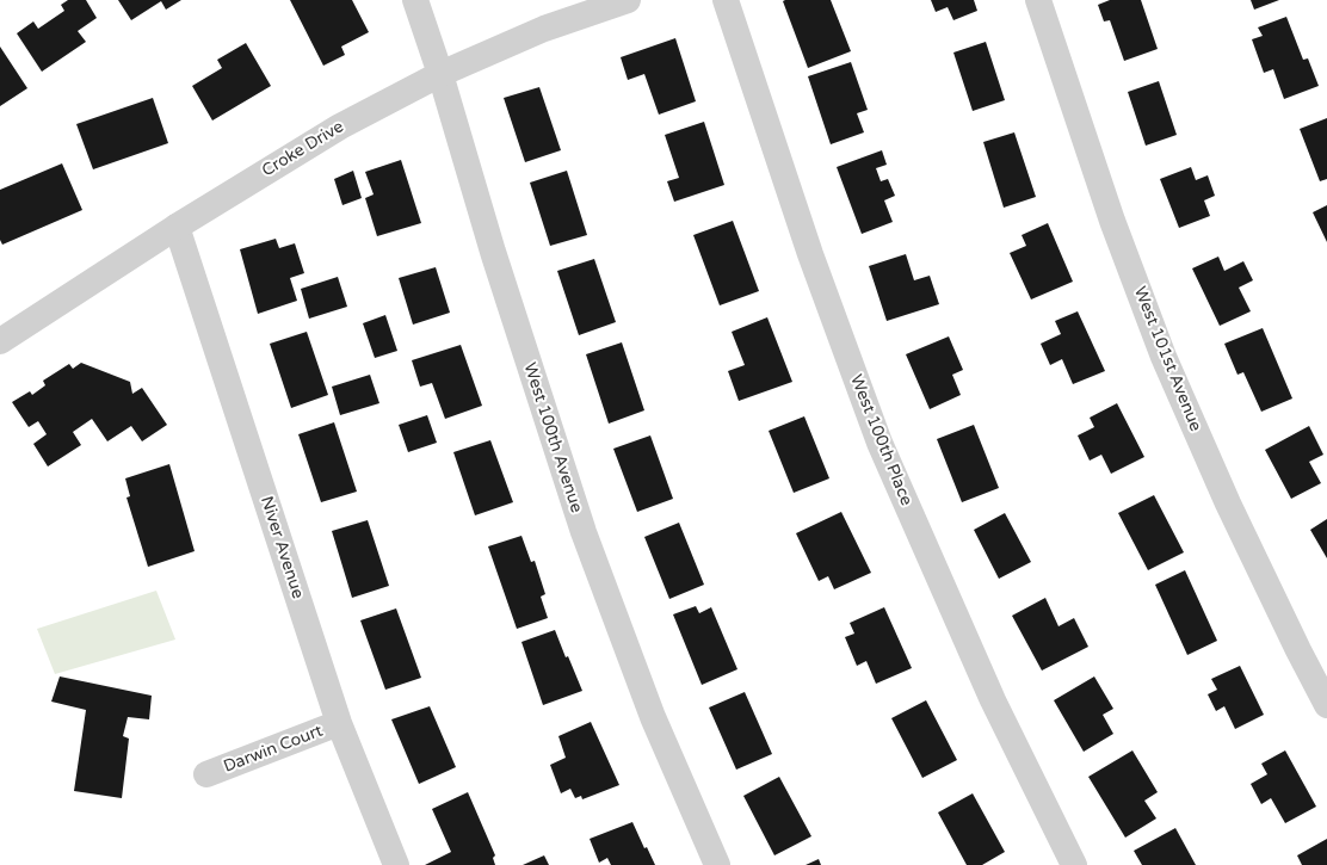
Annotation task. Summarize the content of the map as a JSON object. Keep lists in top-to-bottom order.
{
  "streets": {
    "street": [
      "Croke Drive",
      "West 101st Avenue",
      "West 100th Avenue",
      "West 100th Place",
      "Niver Avenue",
      "Darwin Court"
    ]
  },
  "crossings": [
    ["Croke Drive", "West 100th Avenue"],
    ["Croke Drive", "Niver Avenue"],
    ["Niver Avenue", "Darwin Court"]
  ]
}
